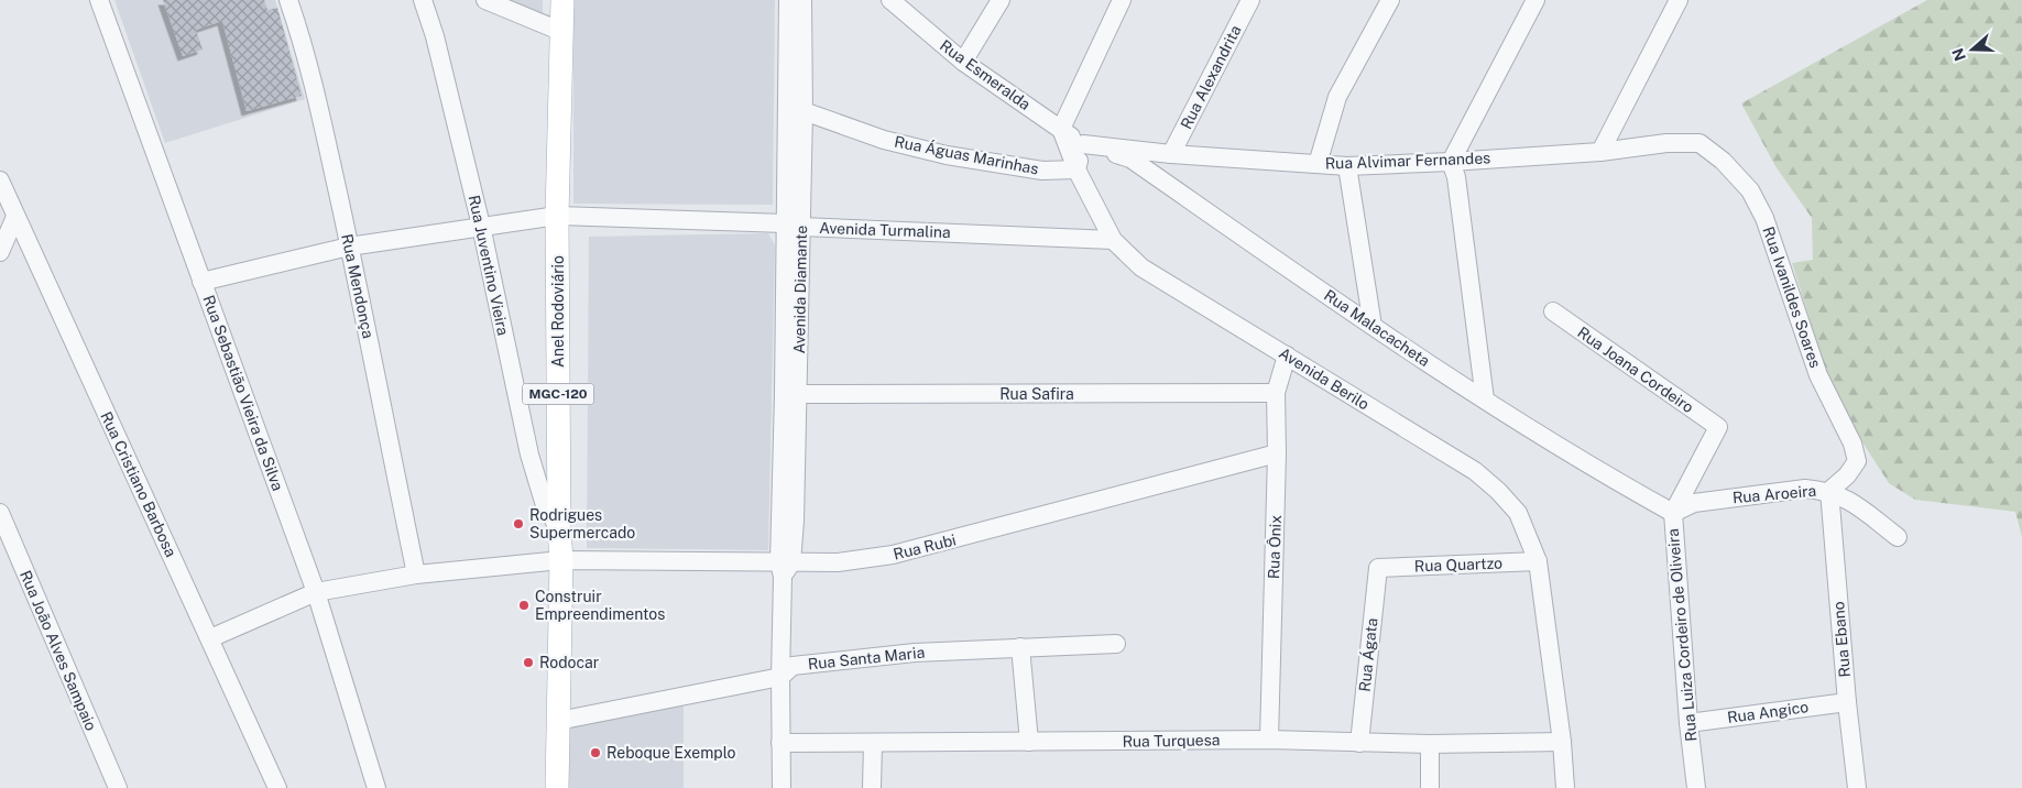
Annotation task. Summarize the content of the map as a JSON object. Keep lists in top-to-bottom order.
{
  "streets": {
    "main road": ["Anel Rodoviário", "MGC-120"],
    "street": [
      "Rua Esmeralda",
      "Rua Alexandrita",
      "Rua Águas Marinhas",
      "Rua Alvimar Fernandes",
      "Avenida Turmalina",
      "Rua Juventino Vieira",
      "Rua Mendonça",
      "Avenida Diamante",
      "Rua Ivanildes Soares",
      "Rua Malacacheta",
      "Rua Joana Cordeiro",
      "Avenida Berilo",
      "Rua Sebastião Vieira da Silva",
      "Rua Safira",
      "Rua Cristiano Barbosa",
      "Rua Aroeira",
      "Rua Rubi",
      "Rua Ônix",
      "Rua Quartzo",
      "Rua Luiza Cordeiro de Oliveira",
      "Rua Ebano",
      "Rua João Alves Sampaio",
      "Rua Ágata",
      "Rua Santa Maria",
      "Rua Angico",
      "Rua Turquesa"
    ]
  },
  "crossings": [
    ["Rua Esmeralda", "Rua Alvimar Fernandes"],
    ["Rua Esmeralda", "Rua Malacacheta"],
    ["Rua Esmeralda", "Avenida Berilo"],
    ["Rua Alexandrita", "Rua Alvimar Fernandes"],
    ["Rua Águas Marinhas", "Avenida Diamante"],
    ["Rua Águas Marinhas", "Avenida Berilo"],
    ["Rua Alvimar Fernandes", "Rua Ivanildes Soares"],
    ["Rua Alvimar Fernandes", "Rua Malacacheta"],
    ["Avenida Turmalina", "Rua Juventino Vieira"],
    ["Avenida Turmalina", "Rua Mendonça"],
    ["Avenida Turmalina", "Avenida Diamante"],
    ["Avenida Turmalina", "Anel Rodoviário"],
    ["Avenida Turmalina", "Avenida Berilo"],
    ["Avenida Turmalina", "Rua Sebastião Vieira da Silva"],
    ["Rua Juventino Vieira", "Anel Rodoviário"],
    ["Rua Mendonça", "Rua Rubi"],
    ["Avenida Diamante", "Rua Safira"],
    ["Avenida Diamante", "Rua Rubi"],
    ["Avenida Diamante", "Rua Santa Maria"],
    ["Avenida Diamante", "Rua Turquesa"],
    ["Rua Ivanildes Soares", "Rua Aroeira"],
    ["Rua Ivanildes Soares", "Rua Ebano"],
    ["Anel Rodoviário", "Rua Rubi"],
    ["Anel Rodoviário", "Rua Santa Maria"],
    ["Rua Malacacheta", "Rua Aroeira"],
    ["Rua Malacacheta", "Rua Luiza Cordeiro de Oliveira"],
    ["Rua Joana Cordeiro", "Rua Luiza Cordeiro de Oliveira"],
    ["Avenida Berilo", "Rua Ônix"],
    ["Avenida Berilo", "Rua Quartzo"],
    ["Avenida Berilo", "Rua Turquesa"],
    ["Rua Sebastião Vieira da Silva", "Rua Rubi"],
    ["Rua Safira", "Rua Ônix"],
    ["Rua Cristiano Barbosa", "Rua Rubi"],
    ["Rua Aroeira", "Rua Luiza Cordeiro de Oliveira"],
    ["Rua Aroeira", "Rua Ebano"],
    ["Rua Rubi", "Rua Ônix"],
    ["Rua Ônix", "Rua Turquesa"],
    ["Rua Quartzo", "Rua Ágata"],
    ["Rua Luiza Cordeiro de Oliveira", "Rua Angico"],
    ["Rua Ebano", "Rua Angico"],
    ["Rua Ágata", "Rua Turquesa"]
  ],
  "places": [
    "Rodrigues Supermercado",
    "Construir Empreendimentos",
    "Rodocar",
    "Reboque Exemplo"
  ],
  "north": "left"
}
